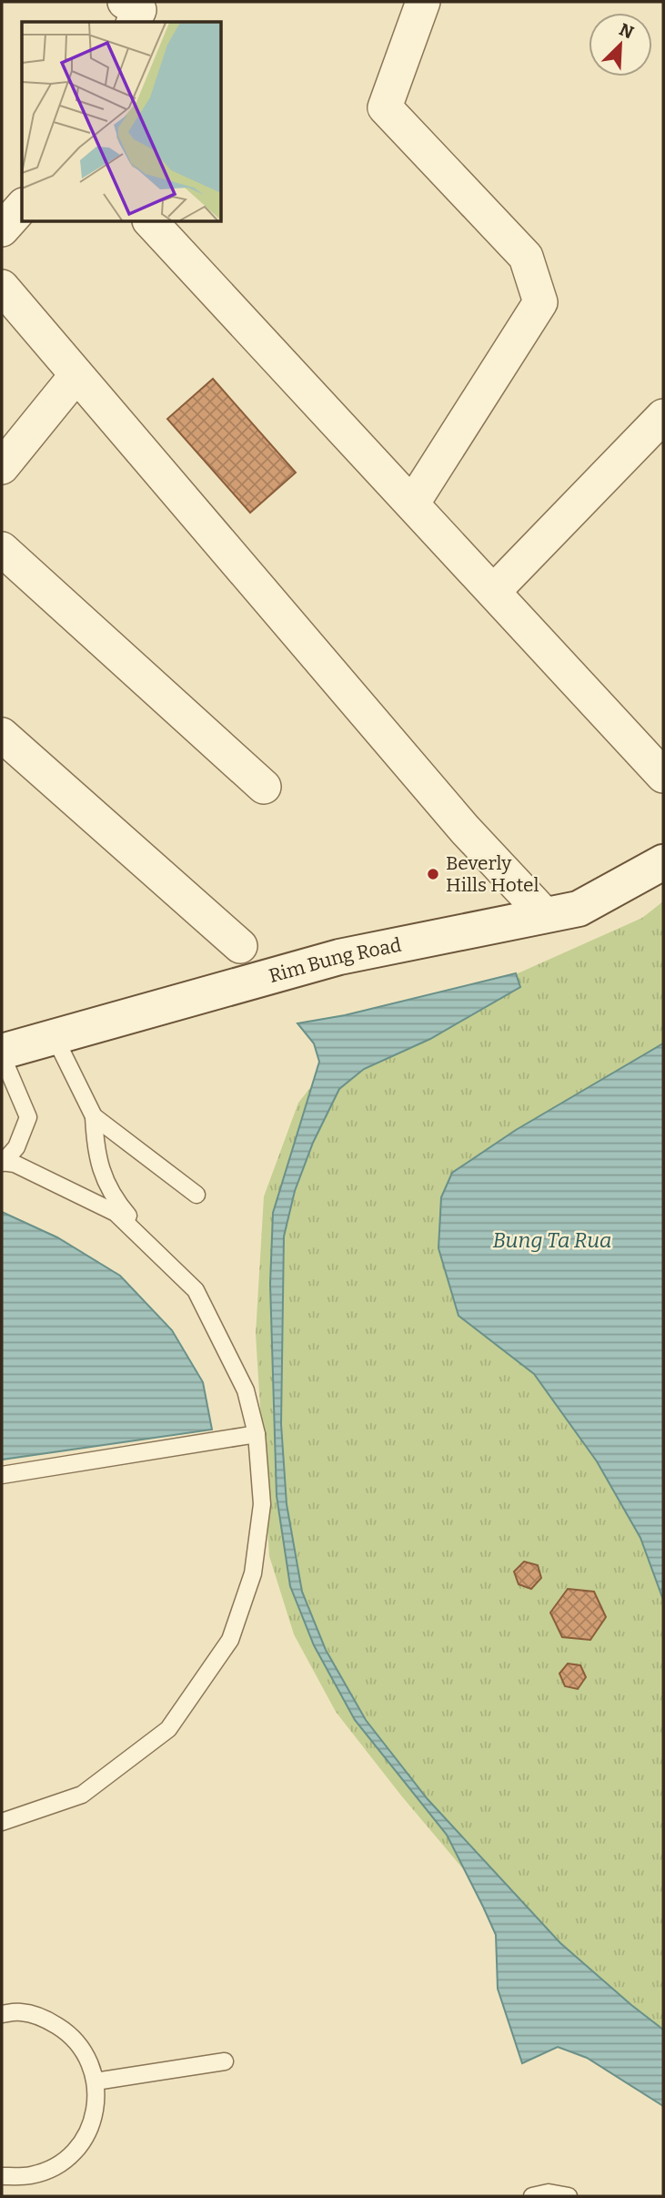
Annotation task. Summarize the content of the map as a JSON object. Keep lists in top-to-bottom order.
{
  "streets": {
    "main road": ["Rim Bung Road"]
  },
  "water": ["Bung Ta Rua"],
  "places": ["Beverly Hills Hotel"],
  "north": "top right"
}
